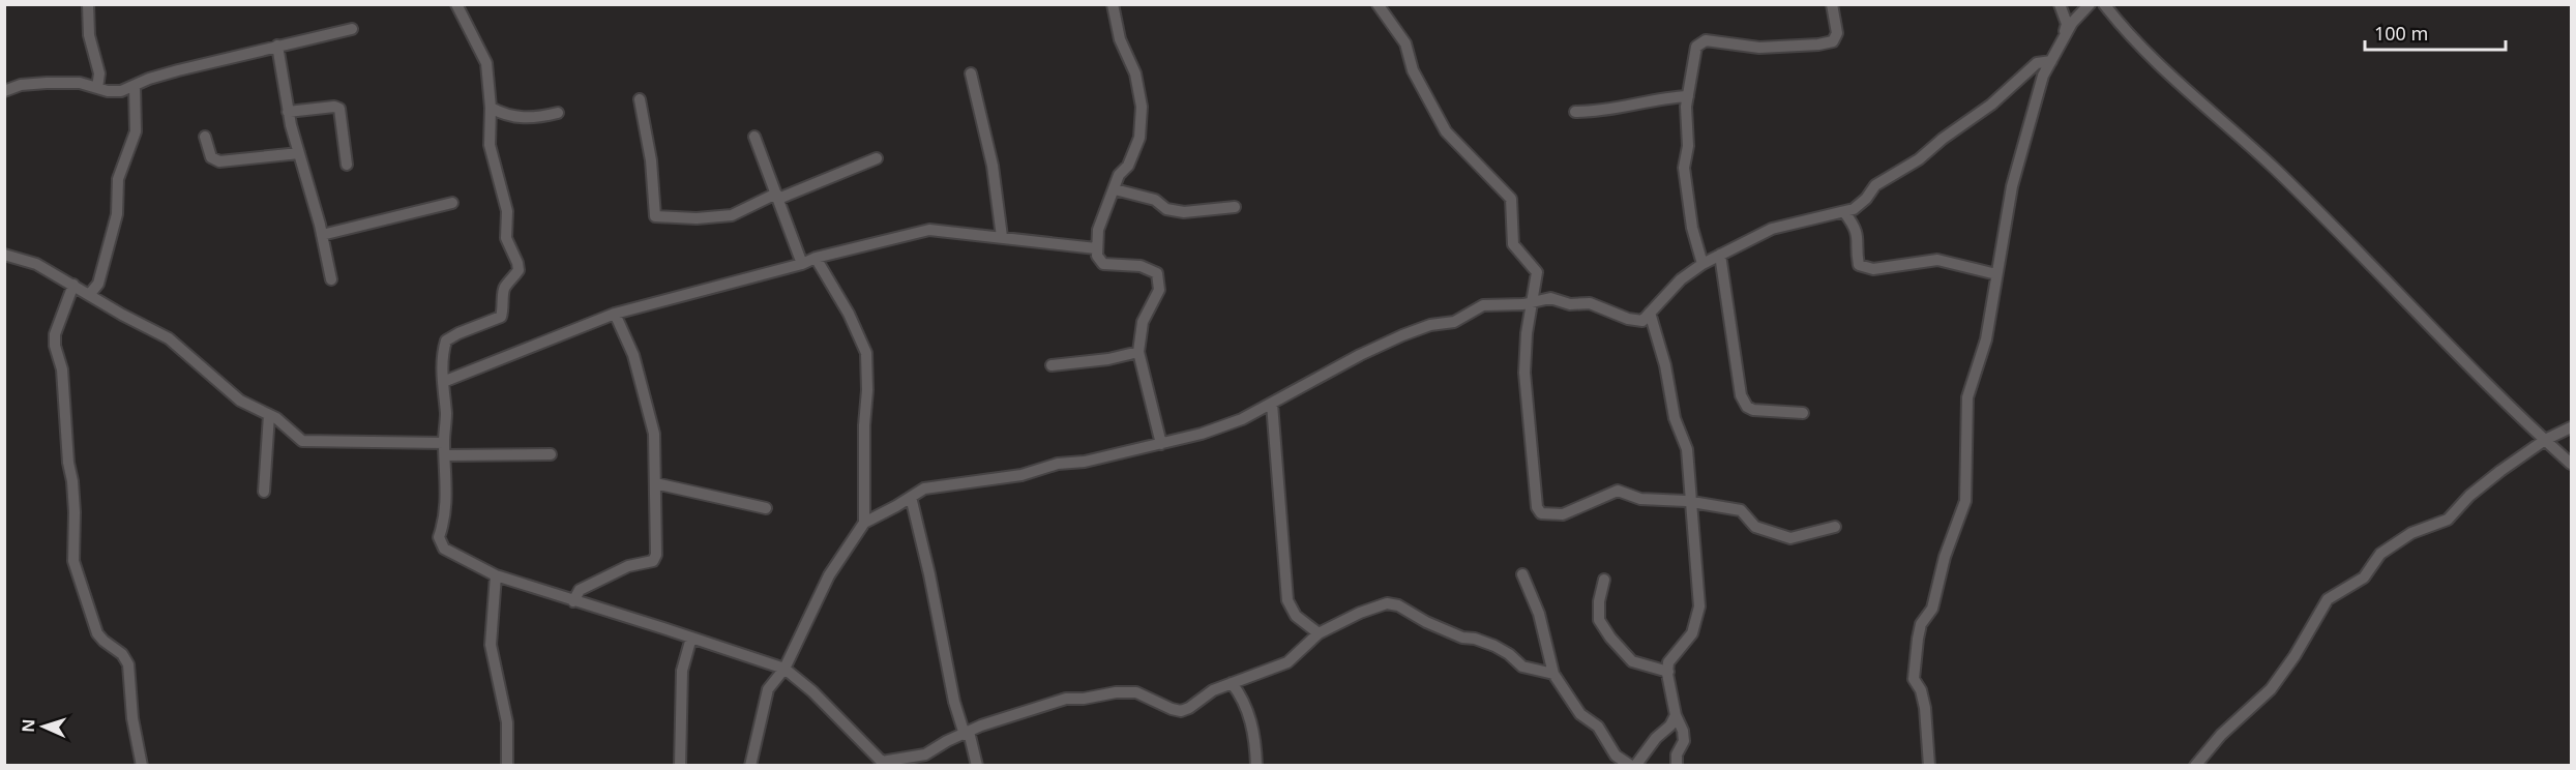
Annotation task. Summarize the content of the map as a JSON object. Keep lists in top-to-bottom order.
{
  "scale_bar": "100 m",
  "north": "left"
}
